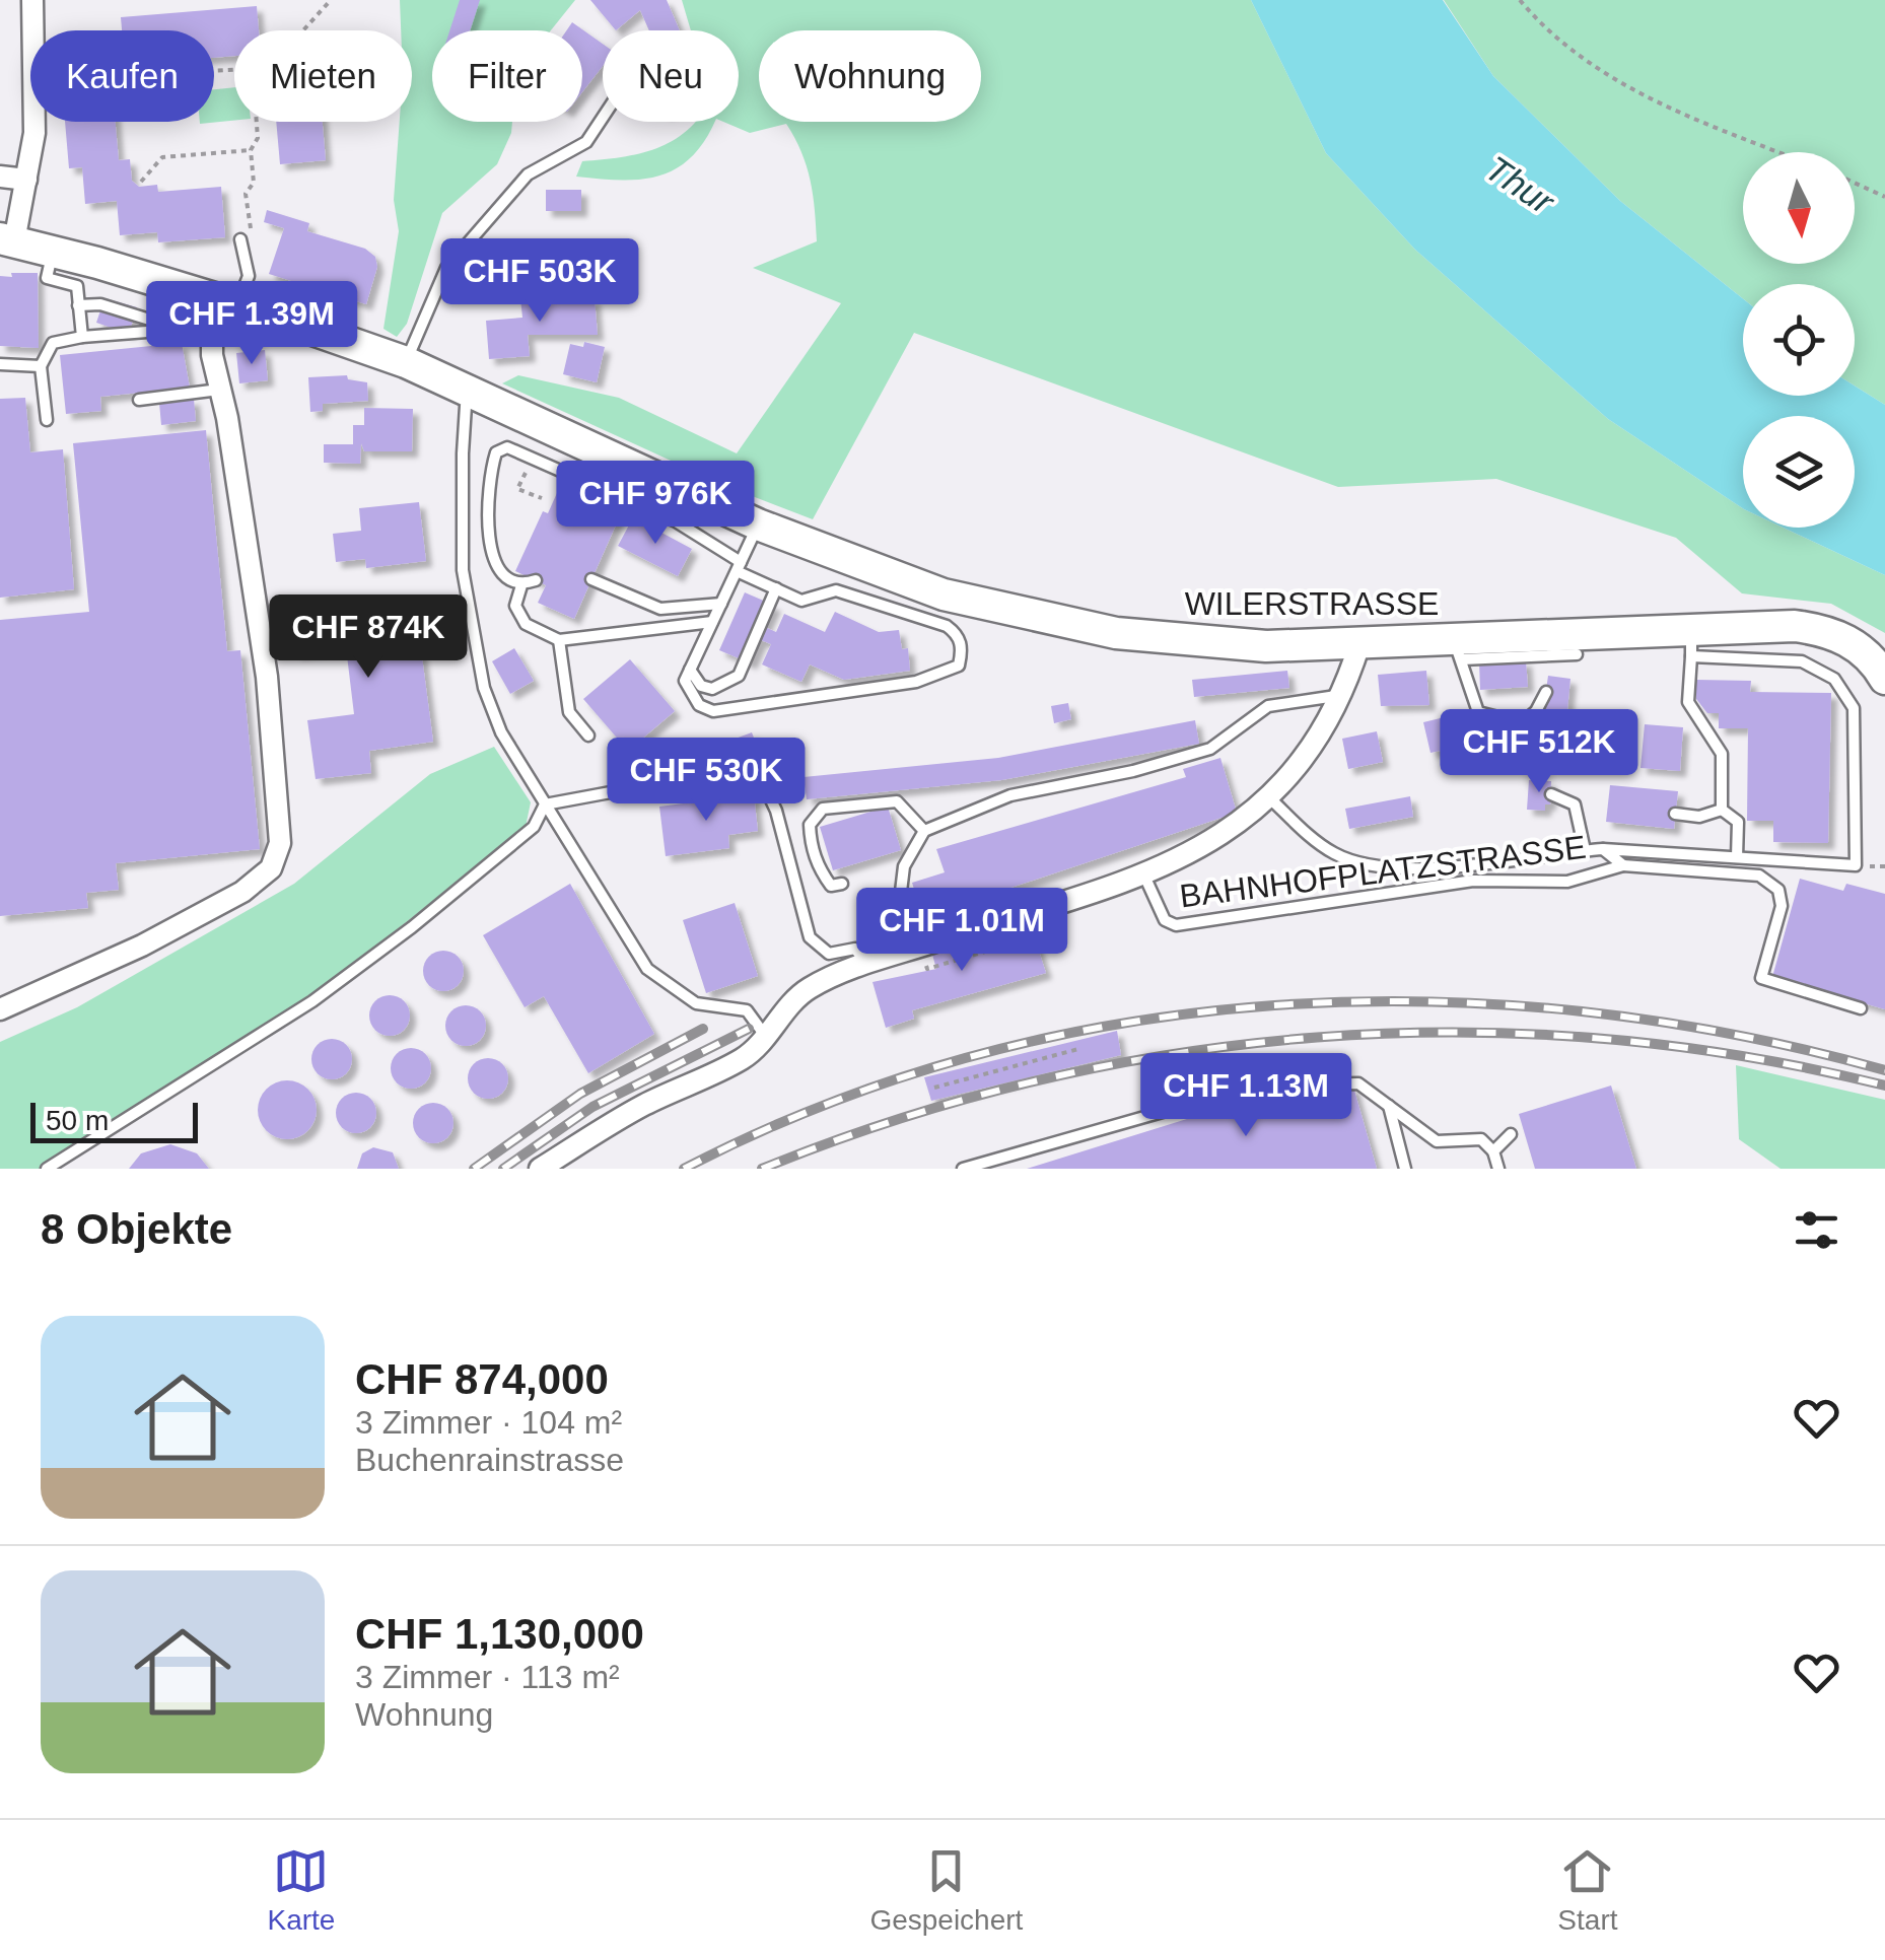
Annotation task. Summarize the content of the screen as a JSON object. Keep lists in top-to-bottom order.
{
  "streets": {
    "main road": ["WILERSTRASSE"],
    "lane": ["BAHNHOFPLATZSTRASSE"]
  },
  "water": ["Thur"],
  "scale_bar": "50 m",
  "north": "bottom",
  "page": {
    "chip": [
      "Kaufen",
      "Mieten",
      "Filter",
      "Neu",
      "Wohnung"
    ],
    "price": [
      "CHF 503K",
      "CHF 1.39M",
      "CHF 976K",
      "CHF 874K",
      "CHF 512K",
      "CHF 530K",
      "CHF 1.01M",
      "CHF 1.13M"
    ],
    "scale": "50 m",
    "heading": "8 Objekte",
    "list": [
      {
        "name": "CHF 874,000",
        "note": "3 Zimmer · 104 m² · Buchenrainstrasse"
      },
      {
        "name": "CHF 1,130,000",
        "note": "3 Zimmer · 113 m² · Wohnung"
      }
    ],
    "tabs": ["Karte", "Gespeichert", "Start"]
  }
}
